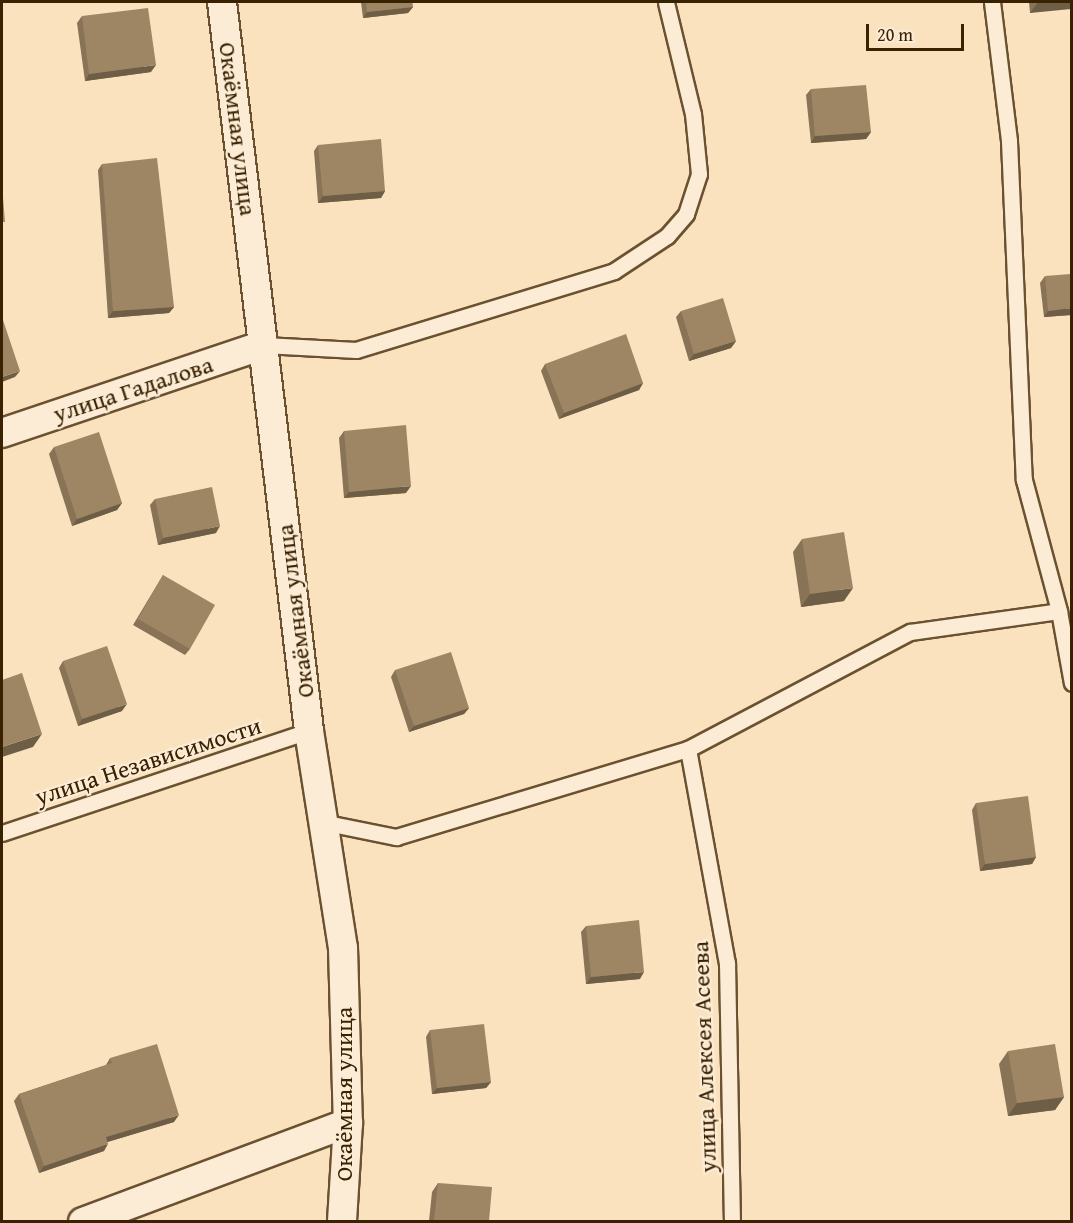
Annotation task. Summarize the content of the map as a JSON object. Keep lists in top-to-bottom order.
{
  "streets": {
    "street": ["Окаёмная улица", "улица Гадалова"],
    "lane": ["улица Независимости", "улица Алексея Асеева"]
  },
  "crossings": [
    ["Окаёмная улица", "улица Гадалова"],
    ["Окаёмная улица", "улица Независимости"]
  ],
  "scale_bar": "20 m"
}
